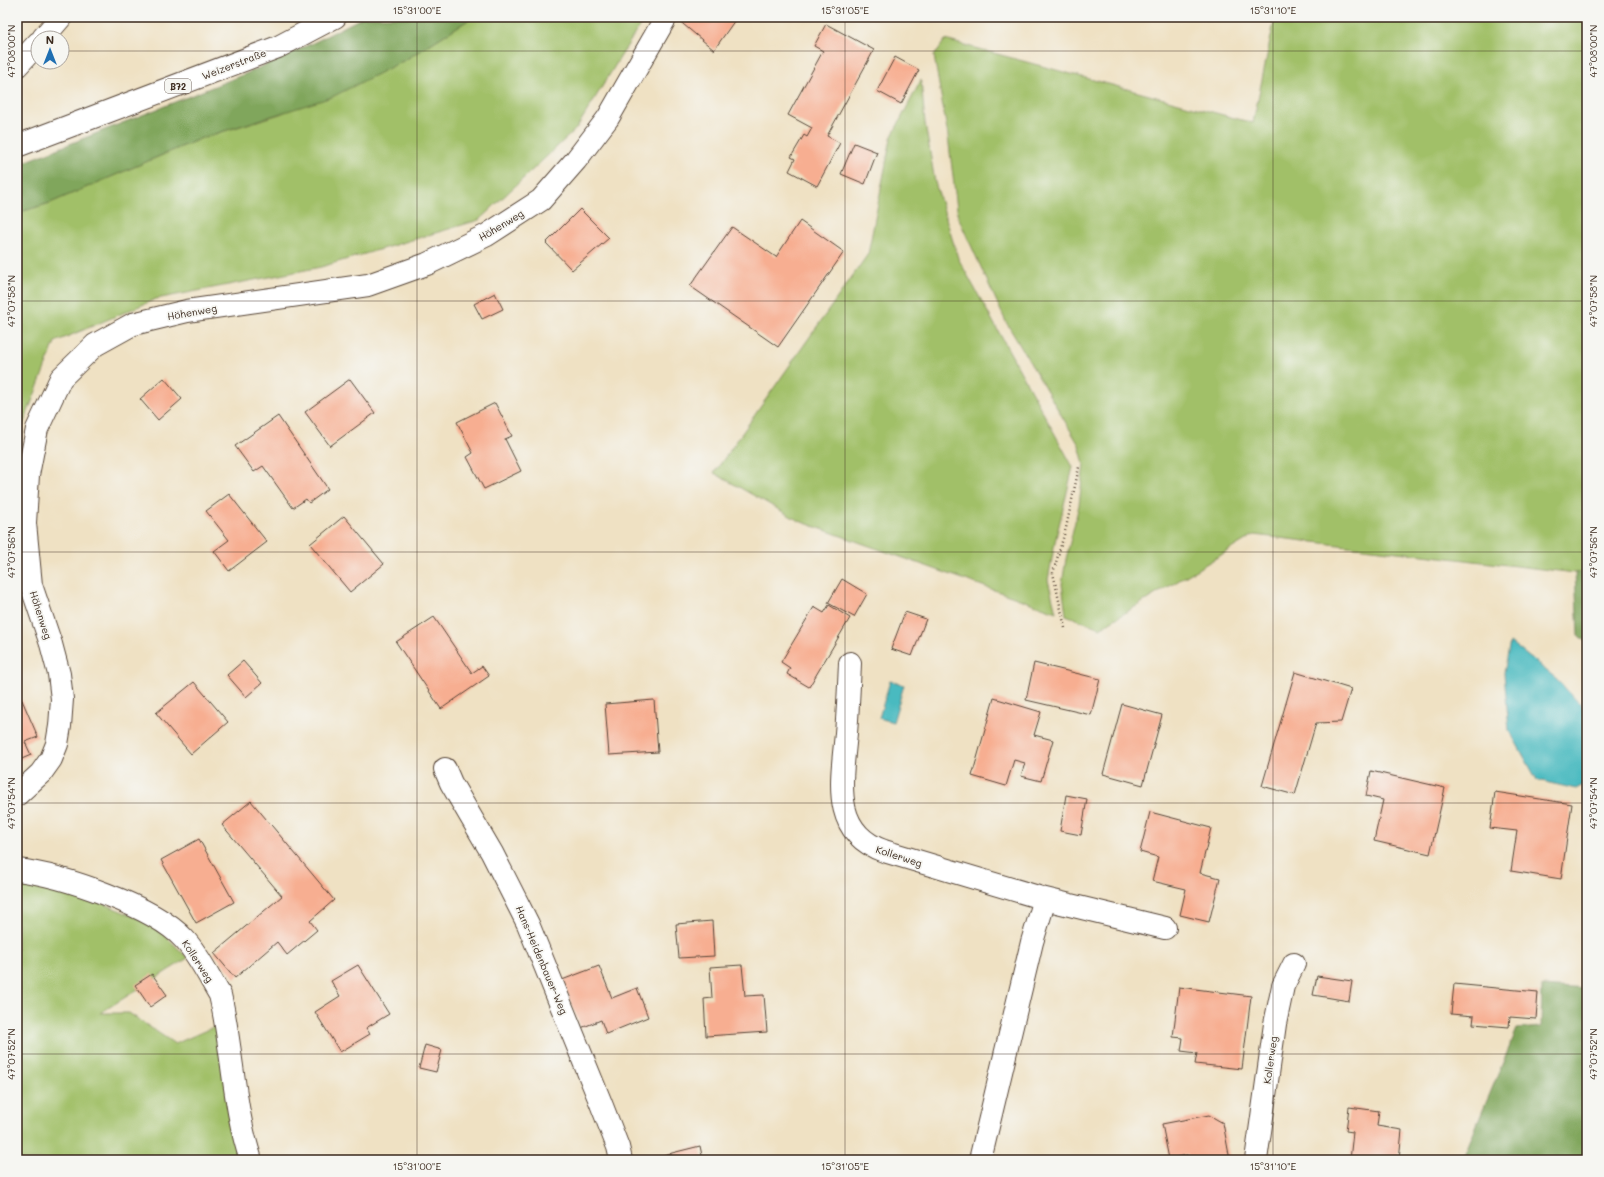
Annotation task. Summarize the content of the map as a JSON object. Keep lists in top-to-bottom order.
{
  "streets": {
    "street": [
      "Weizerstraße",
      "B72",
      "Höhenweg",
      "Kollerweg",
      "Hans-Heidenbauer-Weg"
    ]
  },
  "north": "top",
  "coordinates": [
    "15°31'00\"E",
    "15°31'05\"E",
    "15°31'10\"E",
    "47°08'00\"N",
    "47°07'58\"N",
    "47°07'56\"N",
    "47°07'54\"N",
    "47°07'52\"N"
  ]
}
